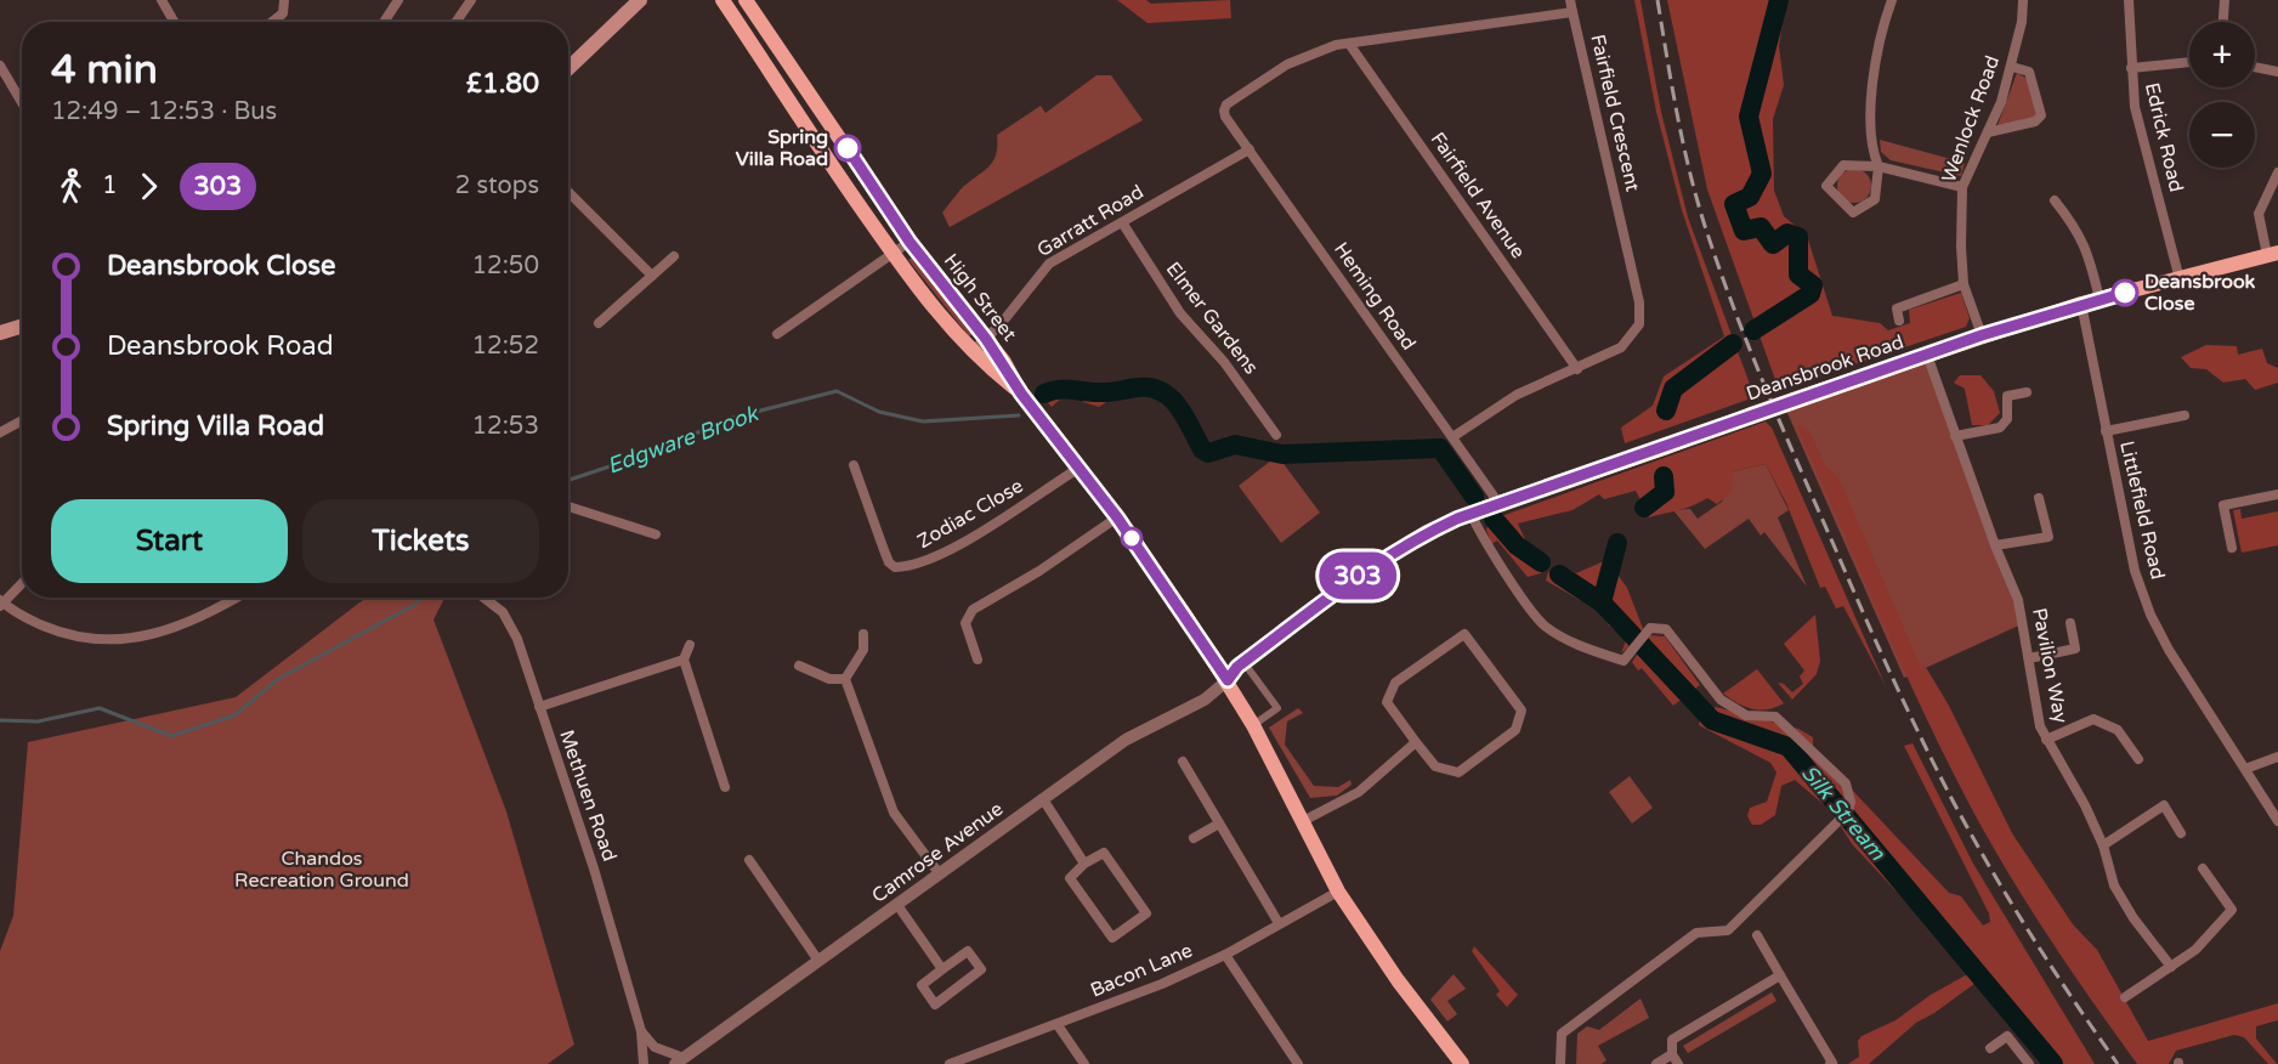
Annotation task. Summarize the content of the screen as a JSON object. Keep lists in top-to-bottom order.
{
  "streets": {
    "main road": ["High Street", "Deansbrook Road"],
    "street": [
      "Fairfield Crescent",
      "Wenlock Road",
      "Edrick Road",
      "Fairfield Avenue",
      "Garratt Road",
      "Heming Road",
      "Elmer Gardens",
      "Littlefield Road",
      "Zodiac Close",
      "Pavilion Way",
      "Methuen Road",
      "Camrose Avenue",
      "Bacon Lane"
    ]
  },
  "crossings": [
    ["Fairfield Crescent", "Fairfield Avenue"],
    ["Fairfield Crescent", "Heming Road"],
    ["Wenlock Road", "Deansbrook Road"],
    ["Edrick Road", "Deansbrook Road"],
    ["Garratt Road", "Heming Road"],
    ["Garratt Road", "High Street"],
    ["Garratt Road", "Elmer Gardens"],
    ["Heming Road", "Deansbrook Road"],
    ["Deansbrook Road", "Littlefield Road"],
    ["Deansbrook Road", "Pavilion Way"],
    ["Deansbrook Road", "Camrose Avenue"]
  ],
  "water": ["Edgware Brook", "Silk Stream"],
  "parks": ["Chandos Recreation Ground"],
  "places": ["Spring Villa Road", "Deansbrook Close"],
  "lines": ["bus line 303"],
  "page": {
    "on_map": "303",
    "map_buttons": ["+", "−"],
    "heading": ["4 min", "12:49 – 12:53 · Bus", "£1.80"],
    "legs": ["1", "303", "2 stops"],
    "list": [
      {
        "name": "Deansbrook Close",
        "value": "12:50"
      },
      {
        "name": "Deansbrook Road",
        "value": "12:52"
      },
      {
        "name": "Spring Villa Road",
        "value": "12:53"
      }
    ],
    "buttons": ["Start", "Tickets"]
  }
}
